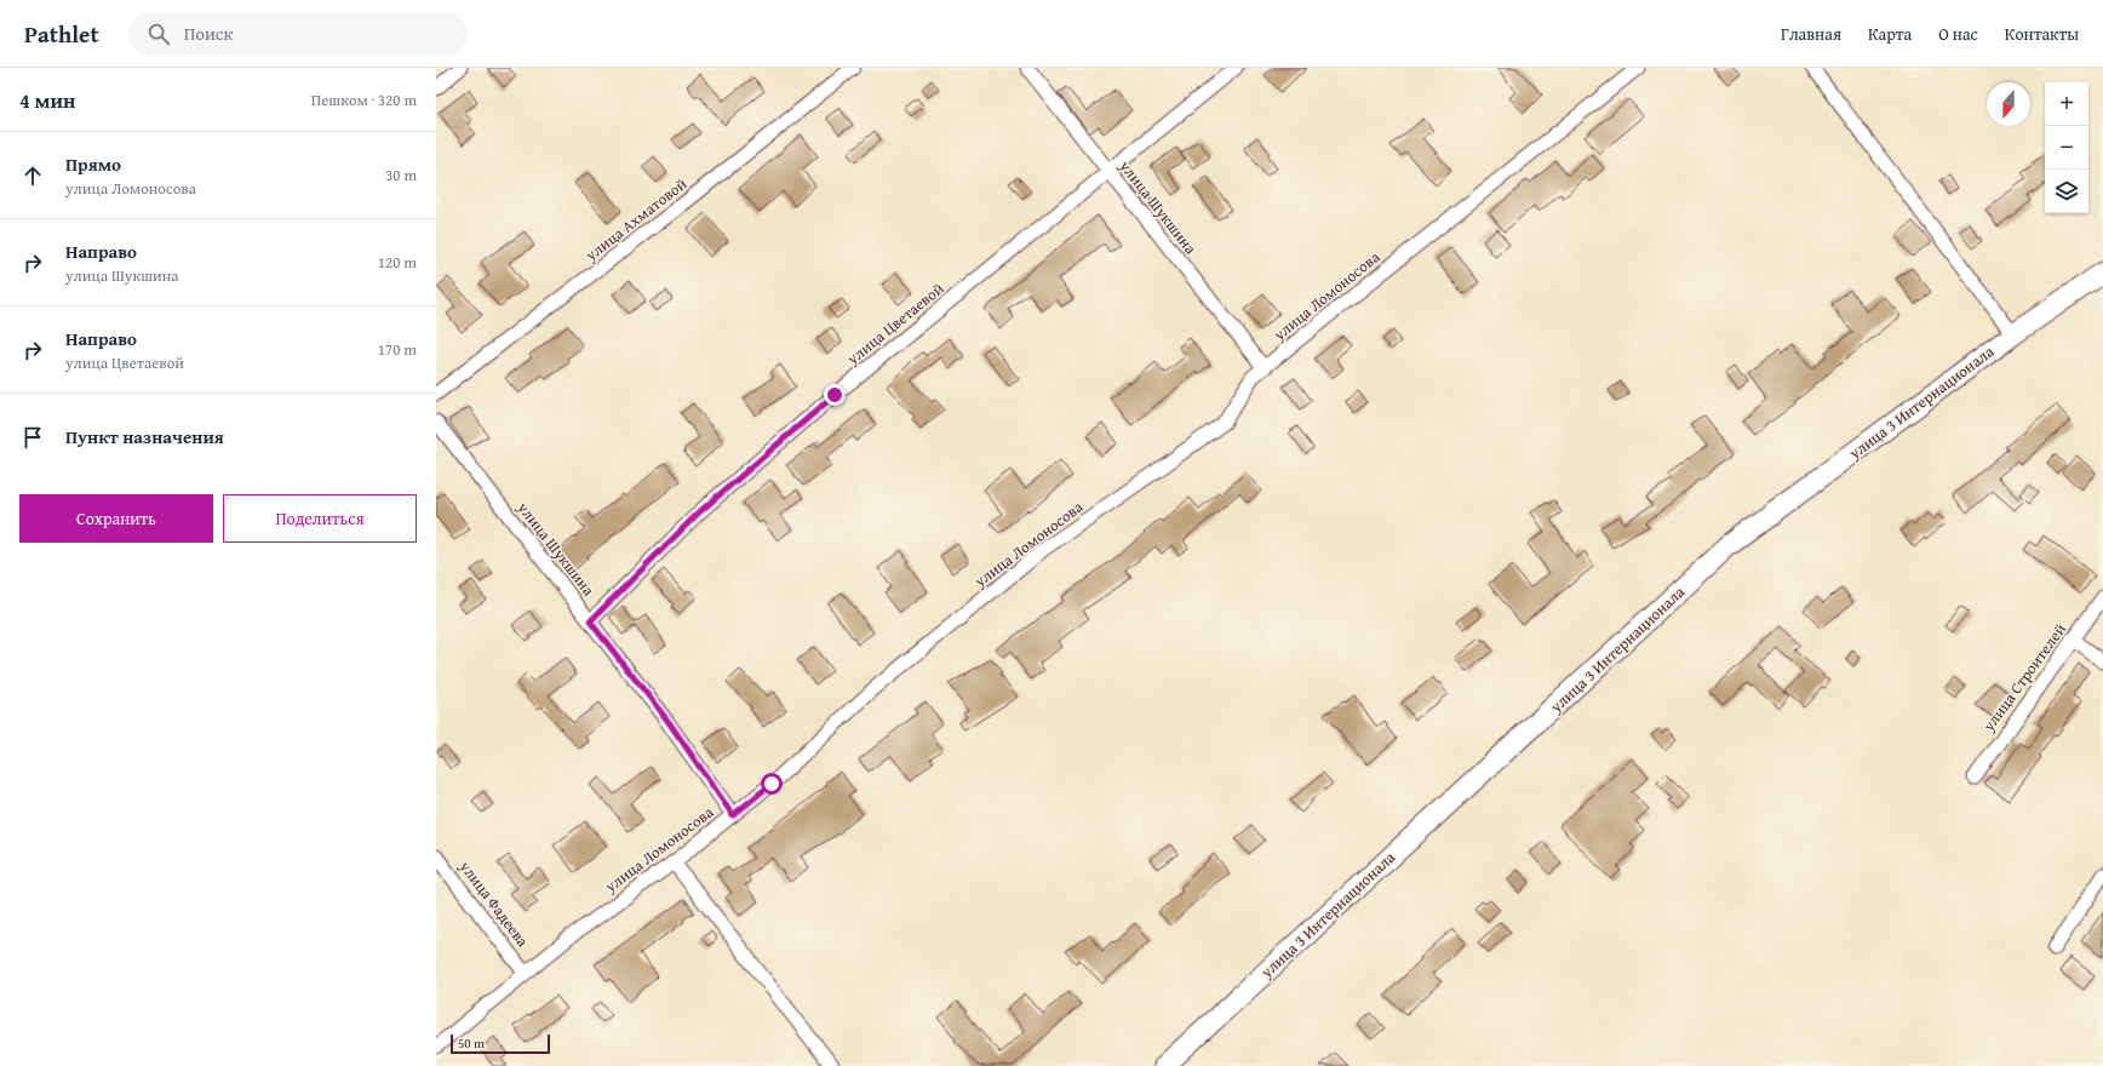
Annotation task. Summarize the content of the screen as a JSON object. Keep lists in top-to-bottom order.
{
  "streets": {
    "main road": ["улица 3 Интернационала"],
    "street": [
      "улица Шукшина",
      "улица Ахматовой",
      "улица Ломоносова",
      "улица Цветаевой",
      "улица Строителей",
      "улица Фадеева"
    ]
  },
  "crossings": [
    ["улица Шукшина", "улица Ломоносова"],
    ["улица Шукшина", "улица Цветаевой"],
    ["улица Ломоносова", "улица Фадеева"]
  ],
  "scale_bar": "50 m",
  "north": "bottom",
  "page": {
    "header": "Pathlet",
    "search": "Поиск",
    "nav": [
      "Главная",
      "Карта",
      "О нас",
      "Контакты"
    ],
    "heading": ["4 мин", "Пешком · 320 m"],
    "map_buttons": ["+", "−"],
    "list": [
      ["Прямо", "улица Ломоносова", "30 m"],
      ["Направо", "улица Шукшина", "120 m"],
      ["Направо", "улица Цветаевой", "170 m"],
      "Пункт назначения"
    ],
    "buttons": ["Сохранить", "Поделиться"],
    "scale": "50 m"
  }
}
